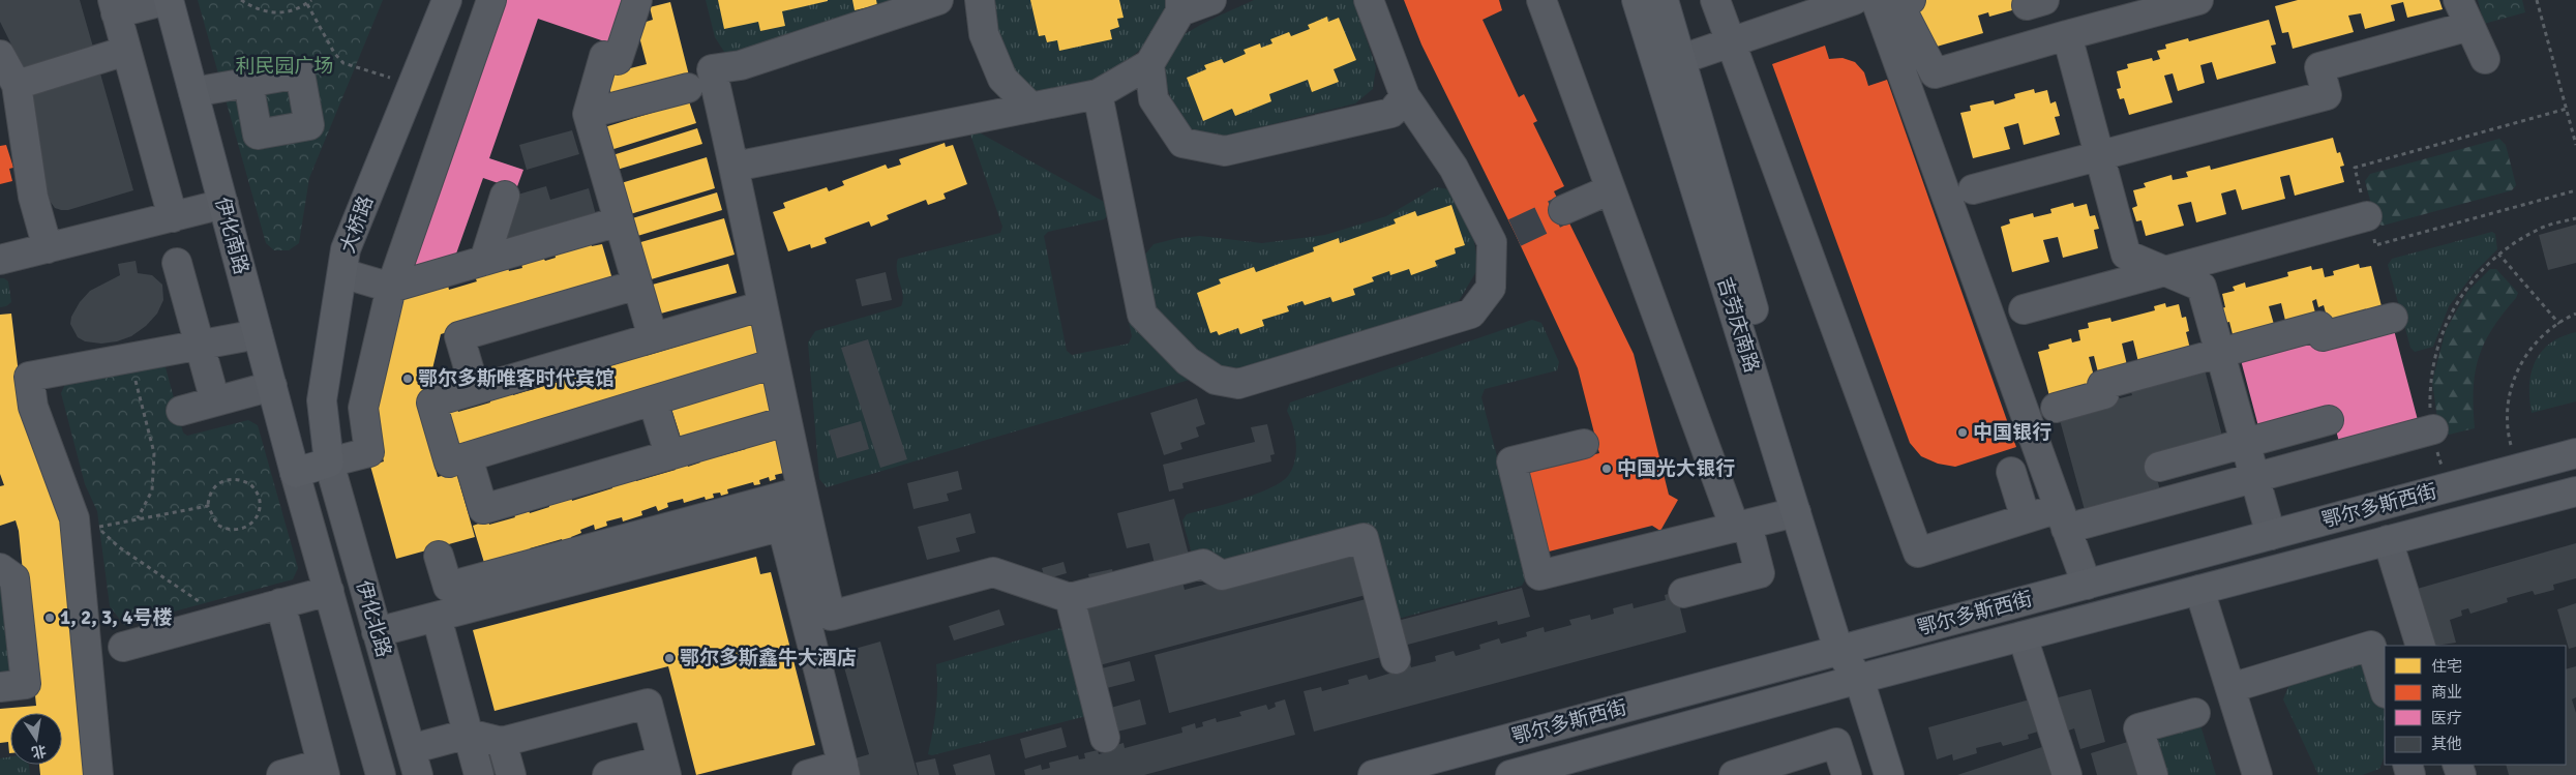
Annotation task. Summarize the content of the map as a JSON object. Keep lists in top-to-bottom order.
{
  "streets": {
    "main road": [
      "大桥路",
      "伊化南路",
      "吉劳庆南路",
      "鄂尔多斯西街"
    ],
    "street": ["伊化北路"]
  },
  "crossings": [
    ["大桥路", "伊化北路"],
    ["伊化南路", "伊化北路"],
    ["吉劳庆南路", "鄂尔多斯西街"]
  ],
  "parks": ["利民园广场"],
  "places": [
    "鄂尔多斯唯客时代宾馆",
    "中国银行",
    "中国光大银行",
    "1, 2, 3, 4号楼",
    "鄂尔多斯鑫牛大酒店"
  ],
  "legend": [
    "住宅",
    "商业",
    "医疗",
    "其他"
  ],
  "north": "bottom"
}
